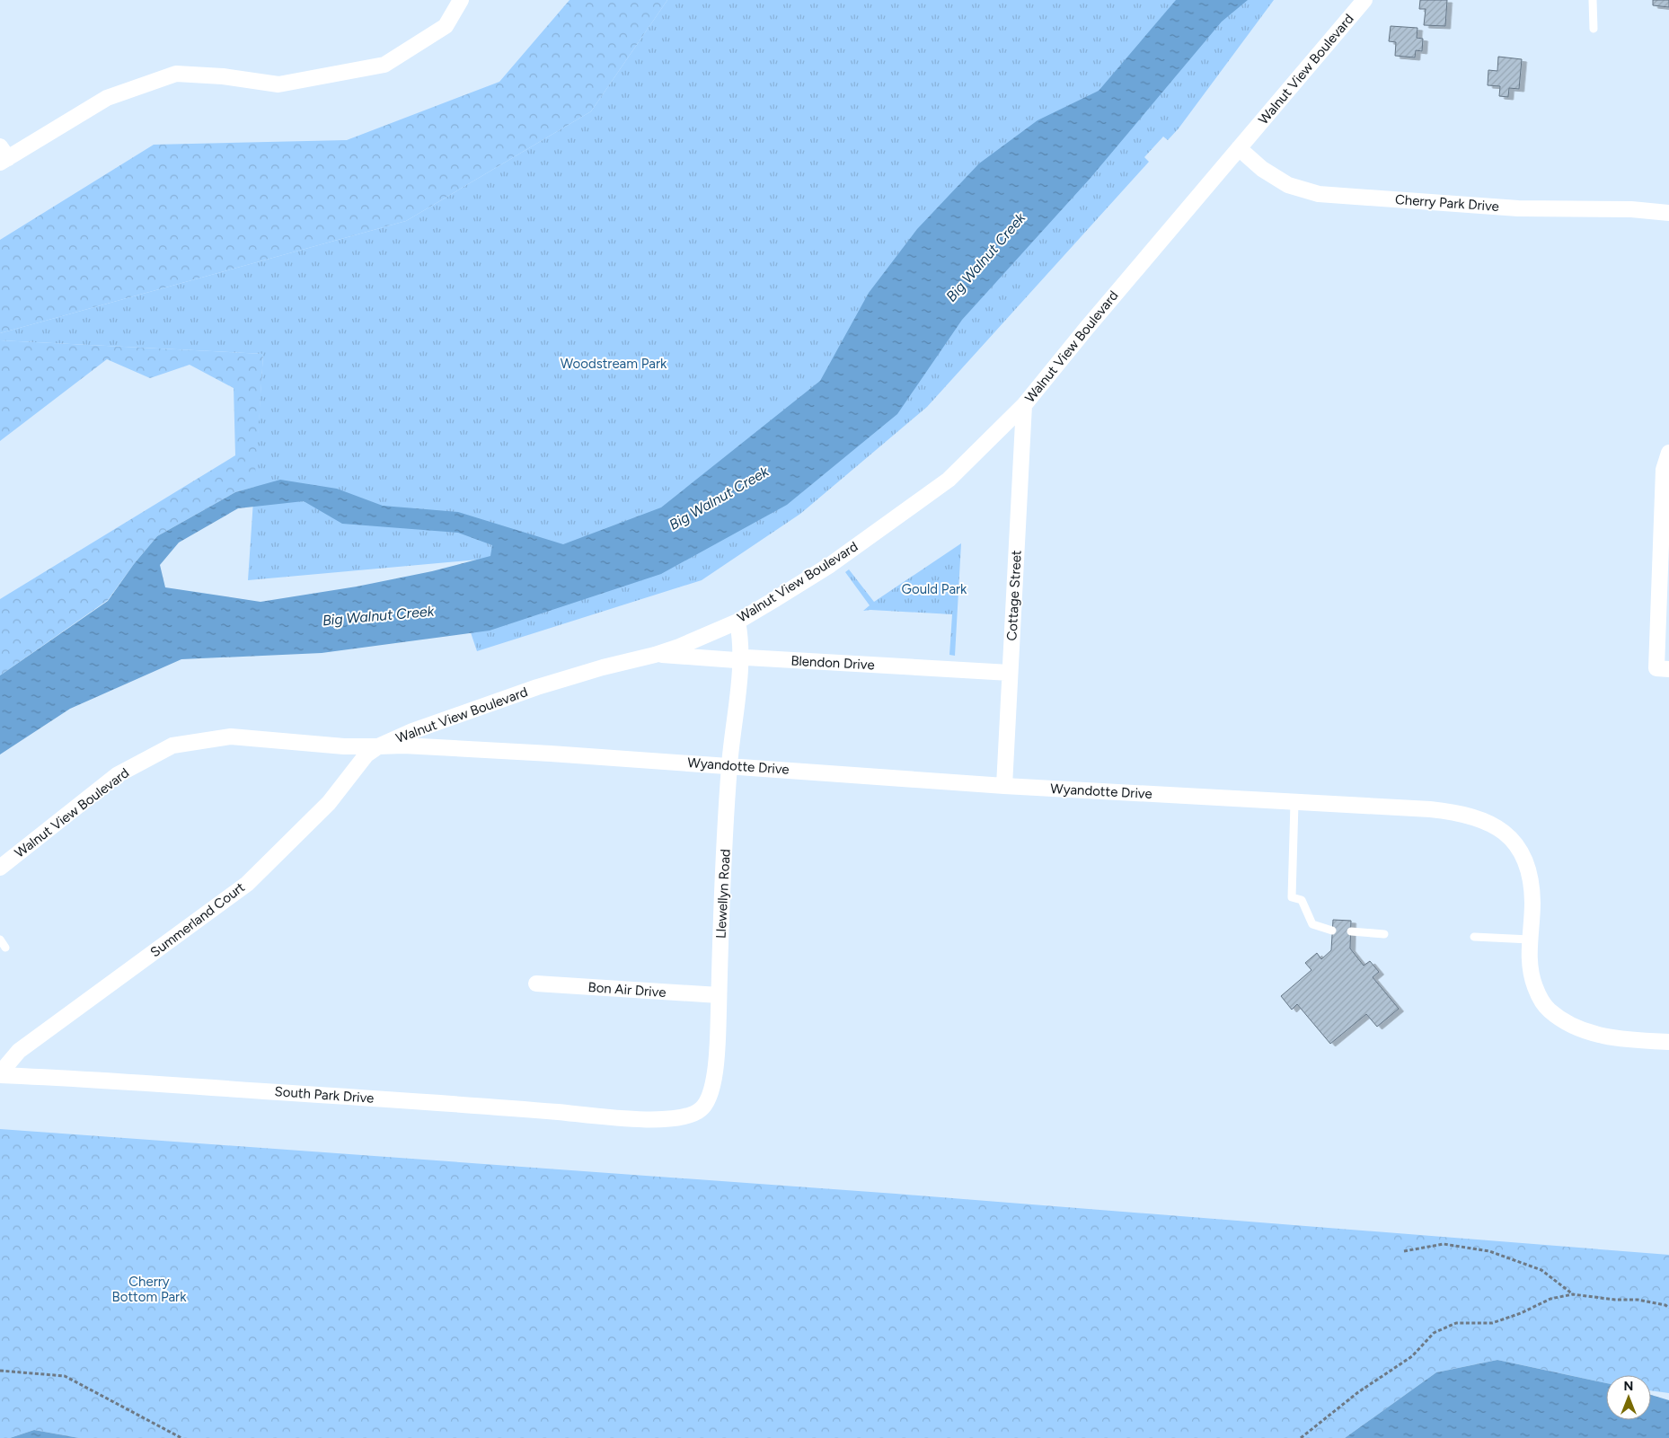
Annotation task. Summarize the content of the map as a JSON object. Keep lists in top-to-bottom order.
{
  "streets": {
    "street": [
      "Walnut View Boulevard",
      "Cherry Park Drive",
      "Cottage Street",
      "Blendon Drive",
      "Wyandotte Drive",
      "Llewellyn Road",
      "Summerland Court",
      "Bon Air Drive",
      "South Park Drive"
    ]
  },
  "crossings": [
    ["Walnut View Boulevard", "Cherry Park Drive"],
    ["Walnut View Boulevard", "Cottage Street"],
    ["Walnut View Boulevard", "Blendon Drive"],
    ["Walnut View Boulevard", "Wyandotte Drive"],
    ["Walnut View Boulevard", "Llewellyn Road"],
    ["Walnut View Boulevard", "Summerland Court"],
    ["Cottage Street", "Blendon Drive"],
    ["Cottage Street", "Wyandotte Drive"],
    ["Blendon Drive", "Llewellyn Road"],
    ["Wyandotte Drive", "Llewellyn Road"],
    ["Wyandotte Drive", "Summerland Court"],
    ["Llewellyn Road", "Bon Air Drive"],
    ["Llewellyn Road", "South Park Drive"],
    ["Summerland Court", "South Park Drive"]
  ],
  "water": ["Big Walnut Creek"],
  "parks": ["Woodstream Park", "Gould Park", "Cherry Bottom Park"],
  "north": "top"
}
